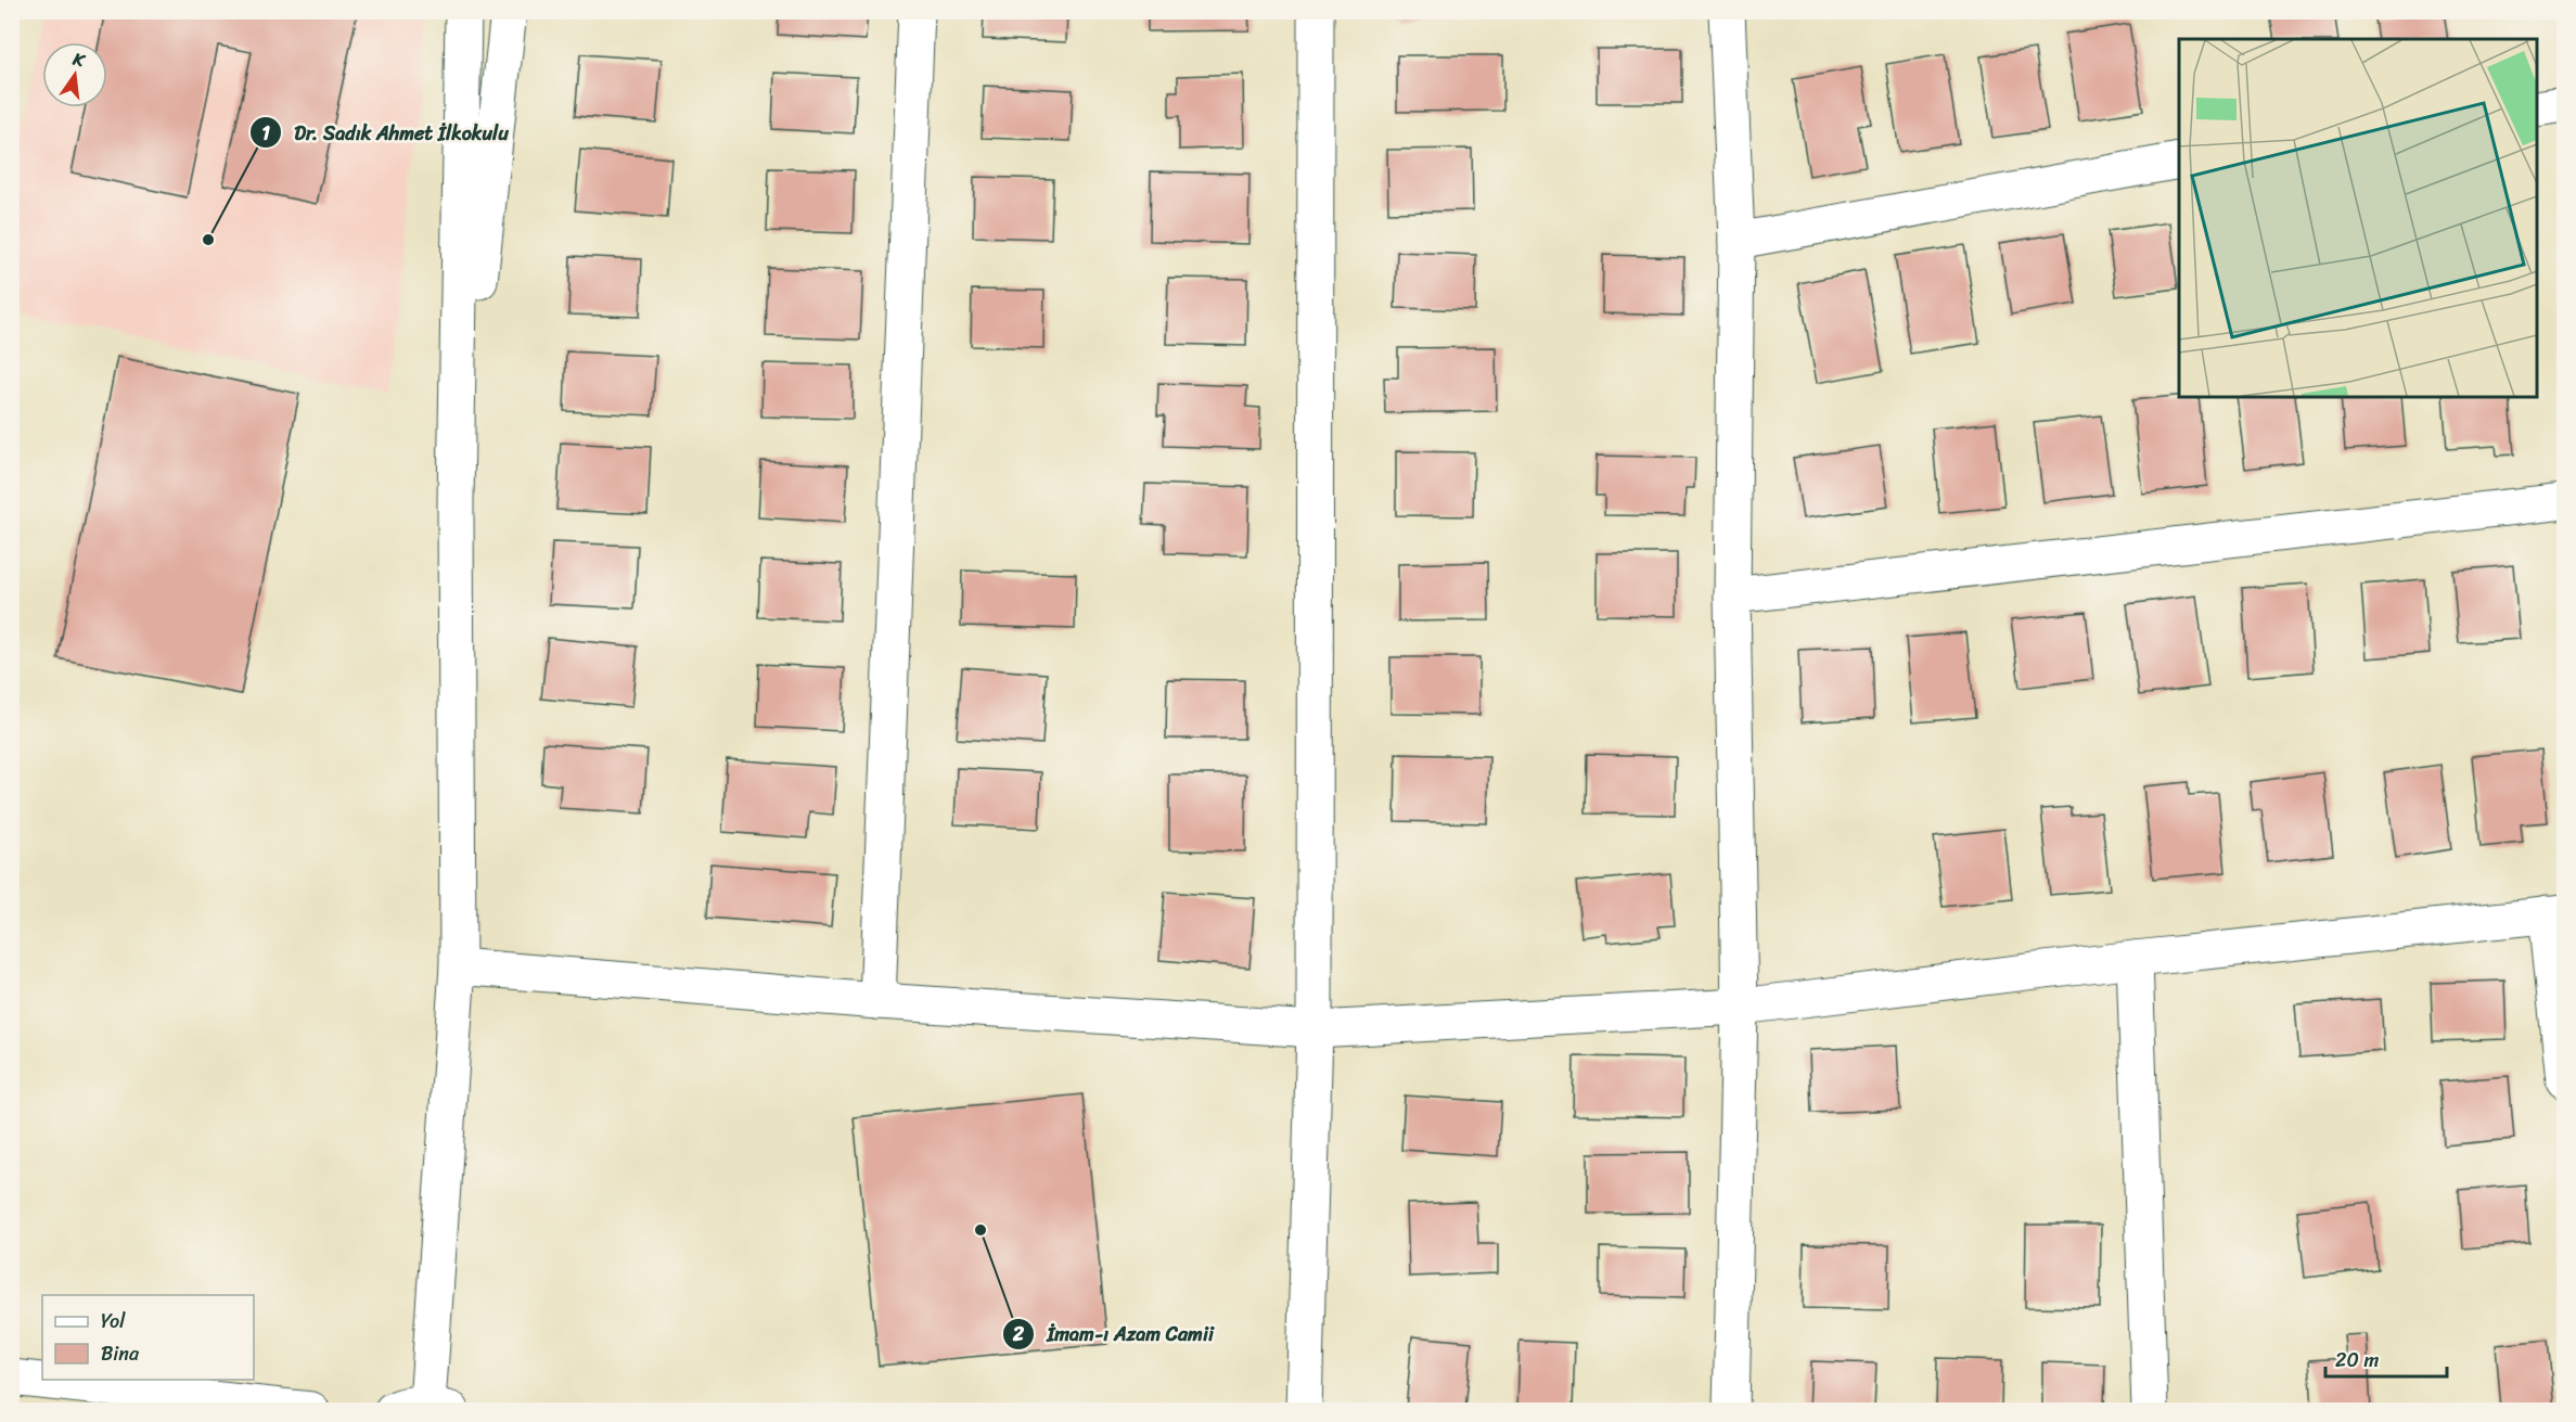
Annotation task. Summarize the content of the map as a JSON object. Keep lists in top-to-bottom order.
{
  "places": ["Dr. Sadık Ahmet İlkokulu", "İmam-ı Azam Camii"],
  "legend": ["Yol", "Bina"],
  "scale_bar": "20 m",
  "north": "top"
}
